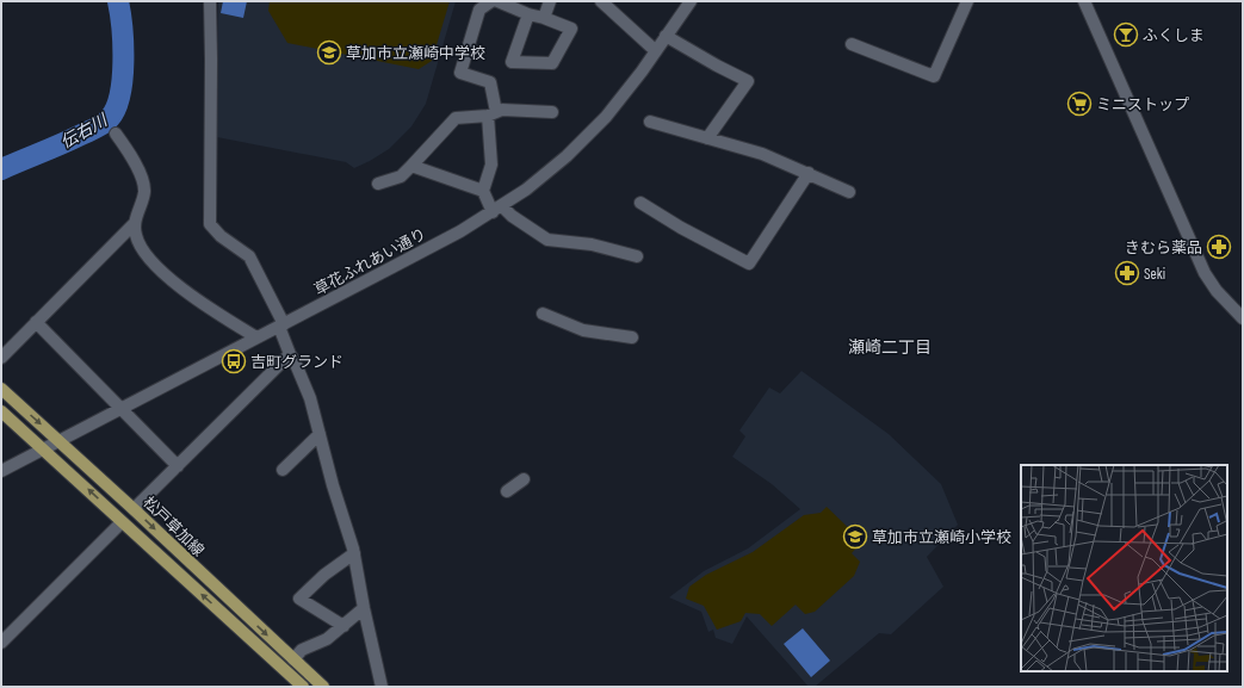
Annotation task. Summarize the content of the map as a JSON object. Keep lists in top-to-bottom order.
{
  "streets": {
    "main road": ["松戸草加線"],
    "street": ["草花ふれあい通り"]
  },
  "crossings": [
    ["草花ふれあい通り", "松戸草加線"]
  ],
  "districts": ["瀬崎二丁目"],
  "water": ["伝右川"],
  "places": {
    "bar": ["ふくしま"],
    "school or university": ["草加市立瀬崎中学校", "草加市立瀬崎小学校"],
    "supermarket": ["ミニストップ"],
    "pharmacy": ["きむら薬品", "Seki"],
    "bus stop": ["吉町グランド"]
  }
}
